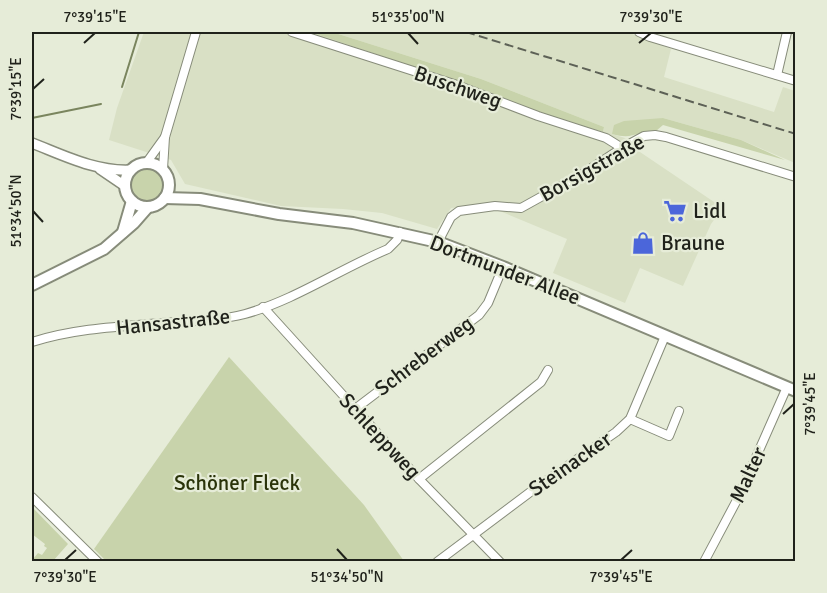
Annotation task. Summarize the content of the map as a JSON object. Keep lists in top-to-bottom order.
{
  "streets": {
    "main road": ["Dortmunder Allee"],
    "street": [
      "Buschweg",
      "Borsigstraße",
      "Hansastraße",
      "Schreberweg",
      "Schleppweg",
      "Steinacker",
      "Malter"
    ]
  },
  "crossings": [
    ["Buschweg", "Borsigstraße"],
    ["Borsigstraße", "Dortmunder Allee"],
    ["Dortmunder Allee", "Hansastraße"],
    ["Dortmunder Allee", "Schreberweg"],
    ["Dortmunder Allee", "Steinacker"],
    ["Dortmunder Allee", "Malter"],
    ["Hansastraße", "Schleppweg"],
    ["Schreberweg", "Schleppweg"],
    ["Schleppweg", "Steinacker"]
  ],
  "parks": ["Schöner Fleck"],
  "places": {
    "supermarket": ["Lidl"],
    "shop": ["Braune"]
  },
  "coordinates": [
    "7°39'15\"E",
    "51°35'00\"N",
    "7°39'30\"E",
    "51°34'50\"N",
    "7°39'45\"E"
  ]
}
